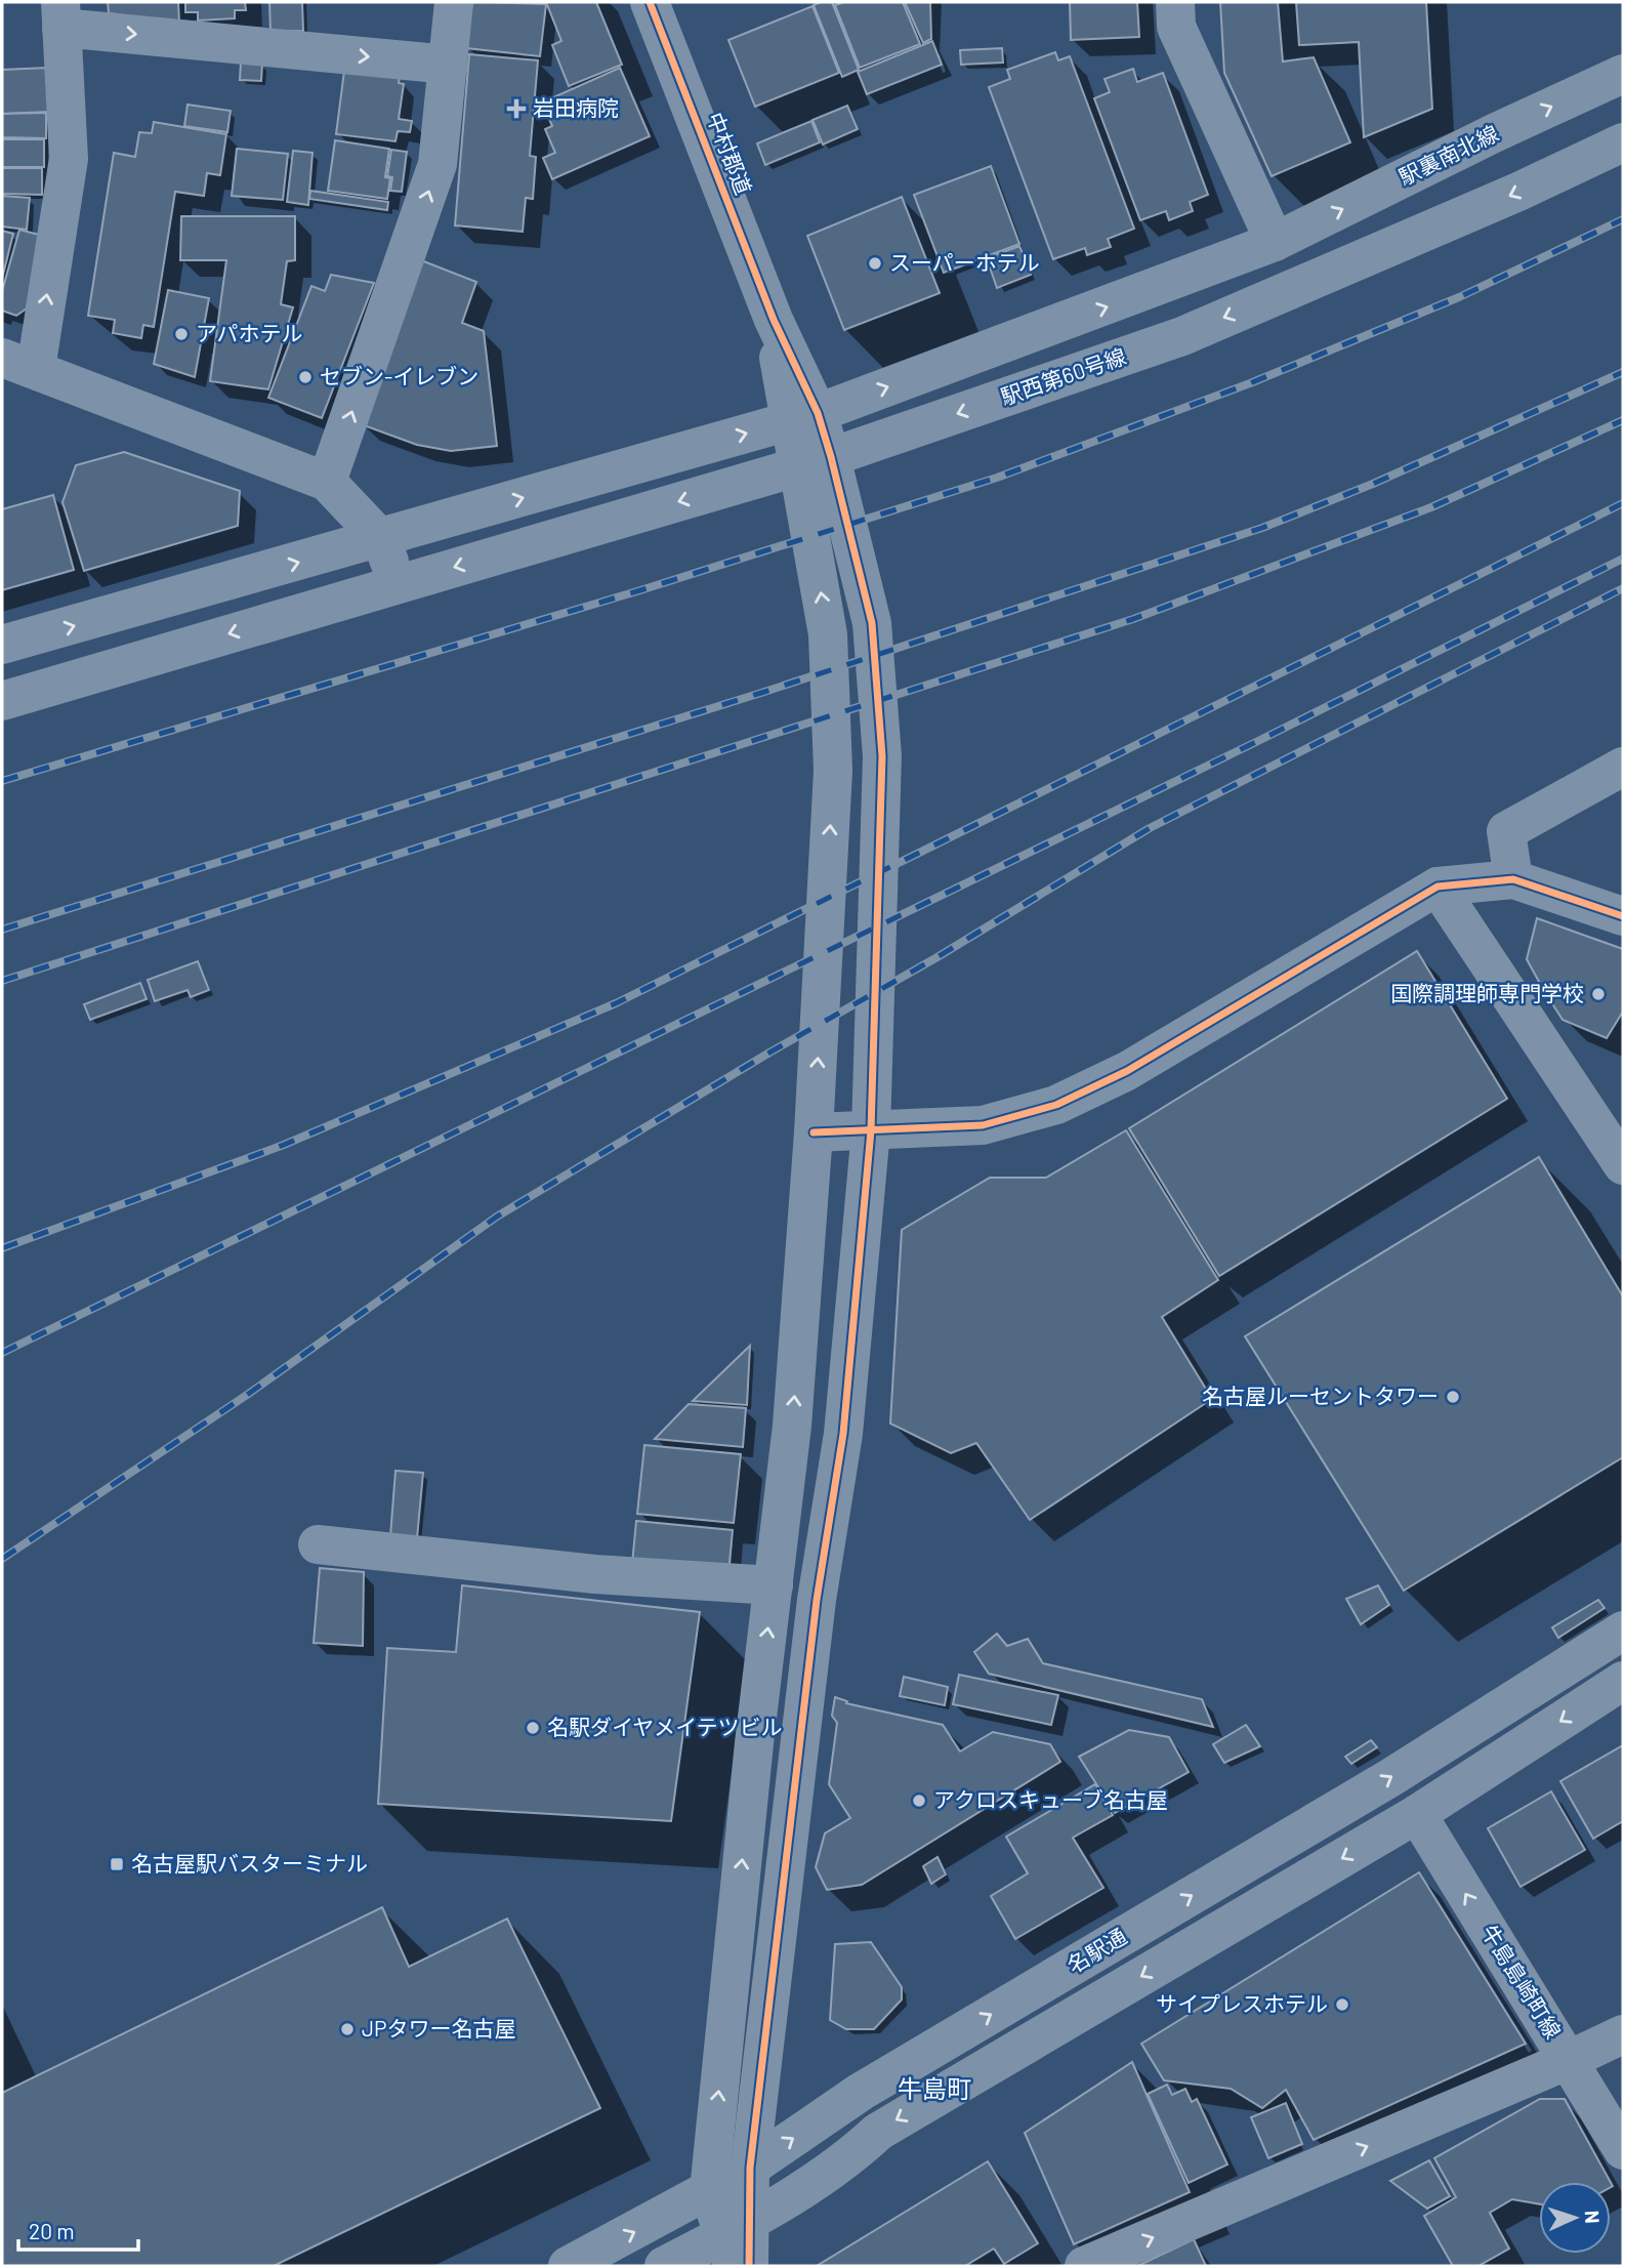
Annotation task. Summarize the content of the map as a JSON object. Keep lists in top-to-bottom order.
{
  "streets": {
    "street": [
      "中村郡道",
      "駅裏南北線",
      "駅西第60号線",
      "名駅通",
      "牛島島崎町線"
    ]
  },
  "crossings": [
    ["中村郡道", "駅西第60号線"],
    ["名駅通", "牛島島崎町線"]
  ],
  "one_way": ["駅裏南北線", "牛島島崎町線"],
  "districts": ["牛島町"],
  "places": {
    "health": ["岩田病院"],
    "other": [
      "スーパーホテル",
      "アパホテル",
      "セブン-イレブン",
      "国際調理師専門学校",
      "名古屋ルーセントタワー",
      "名駅ダイヤメイテツビル",
      "アクロスキューブ名古屋",
      "サイプレスホテル",
      "JPタワー名古屋"
    ],
    "transit": ["名古屋駅バスターミナル"]
  },
  "scale_bar": "20 m",
  "north": "right"
}
